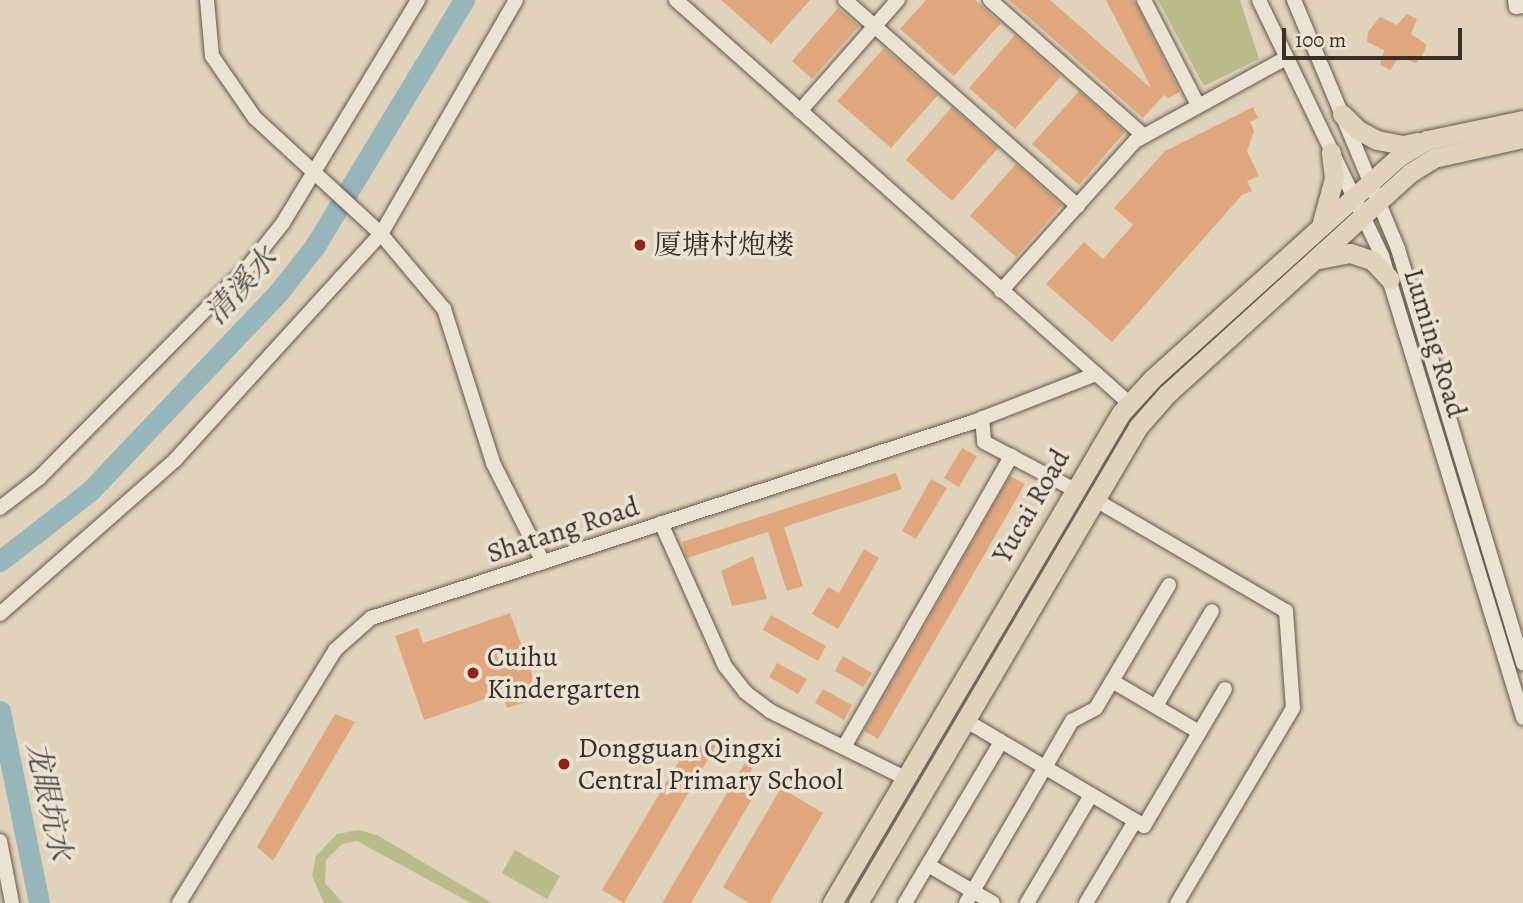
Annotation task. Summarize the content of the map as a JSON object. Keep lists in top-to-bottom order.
{
  "streets": {
    "main road": ["Yucai Road"],
    "street": ["Luming Road", "Shatang Road"]
  },
  "crossings": [
    ["Luming Road", "Yucai Road"]
  ],
  "water": ["清溪水", "龙眼坑水"],
  "places": ["厦塘村炮楼", "Cuihu Kindergarten", "Dongguan Qingxi Central Primary School"],
  "scale_bar": "100 m"
}
